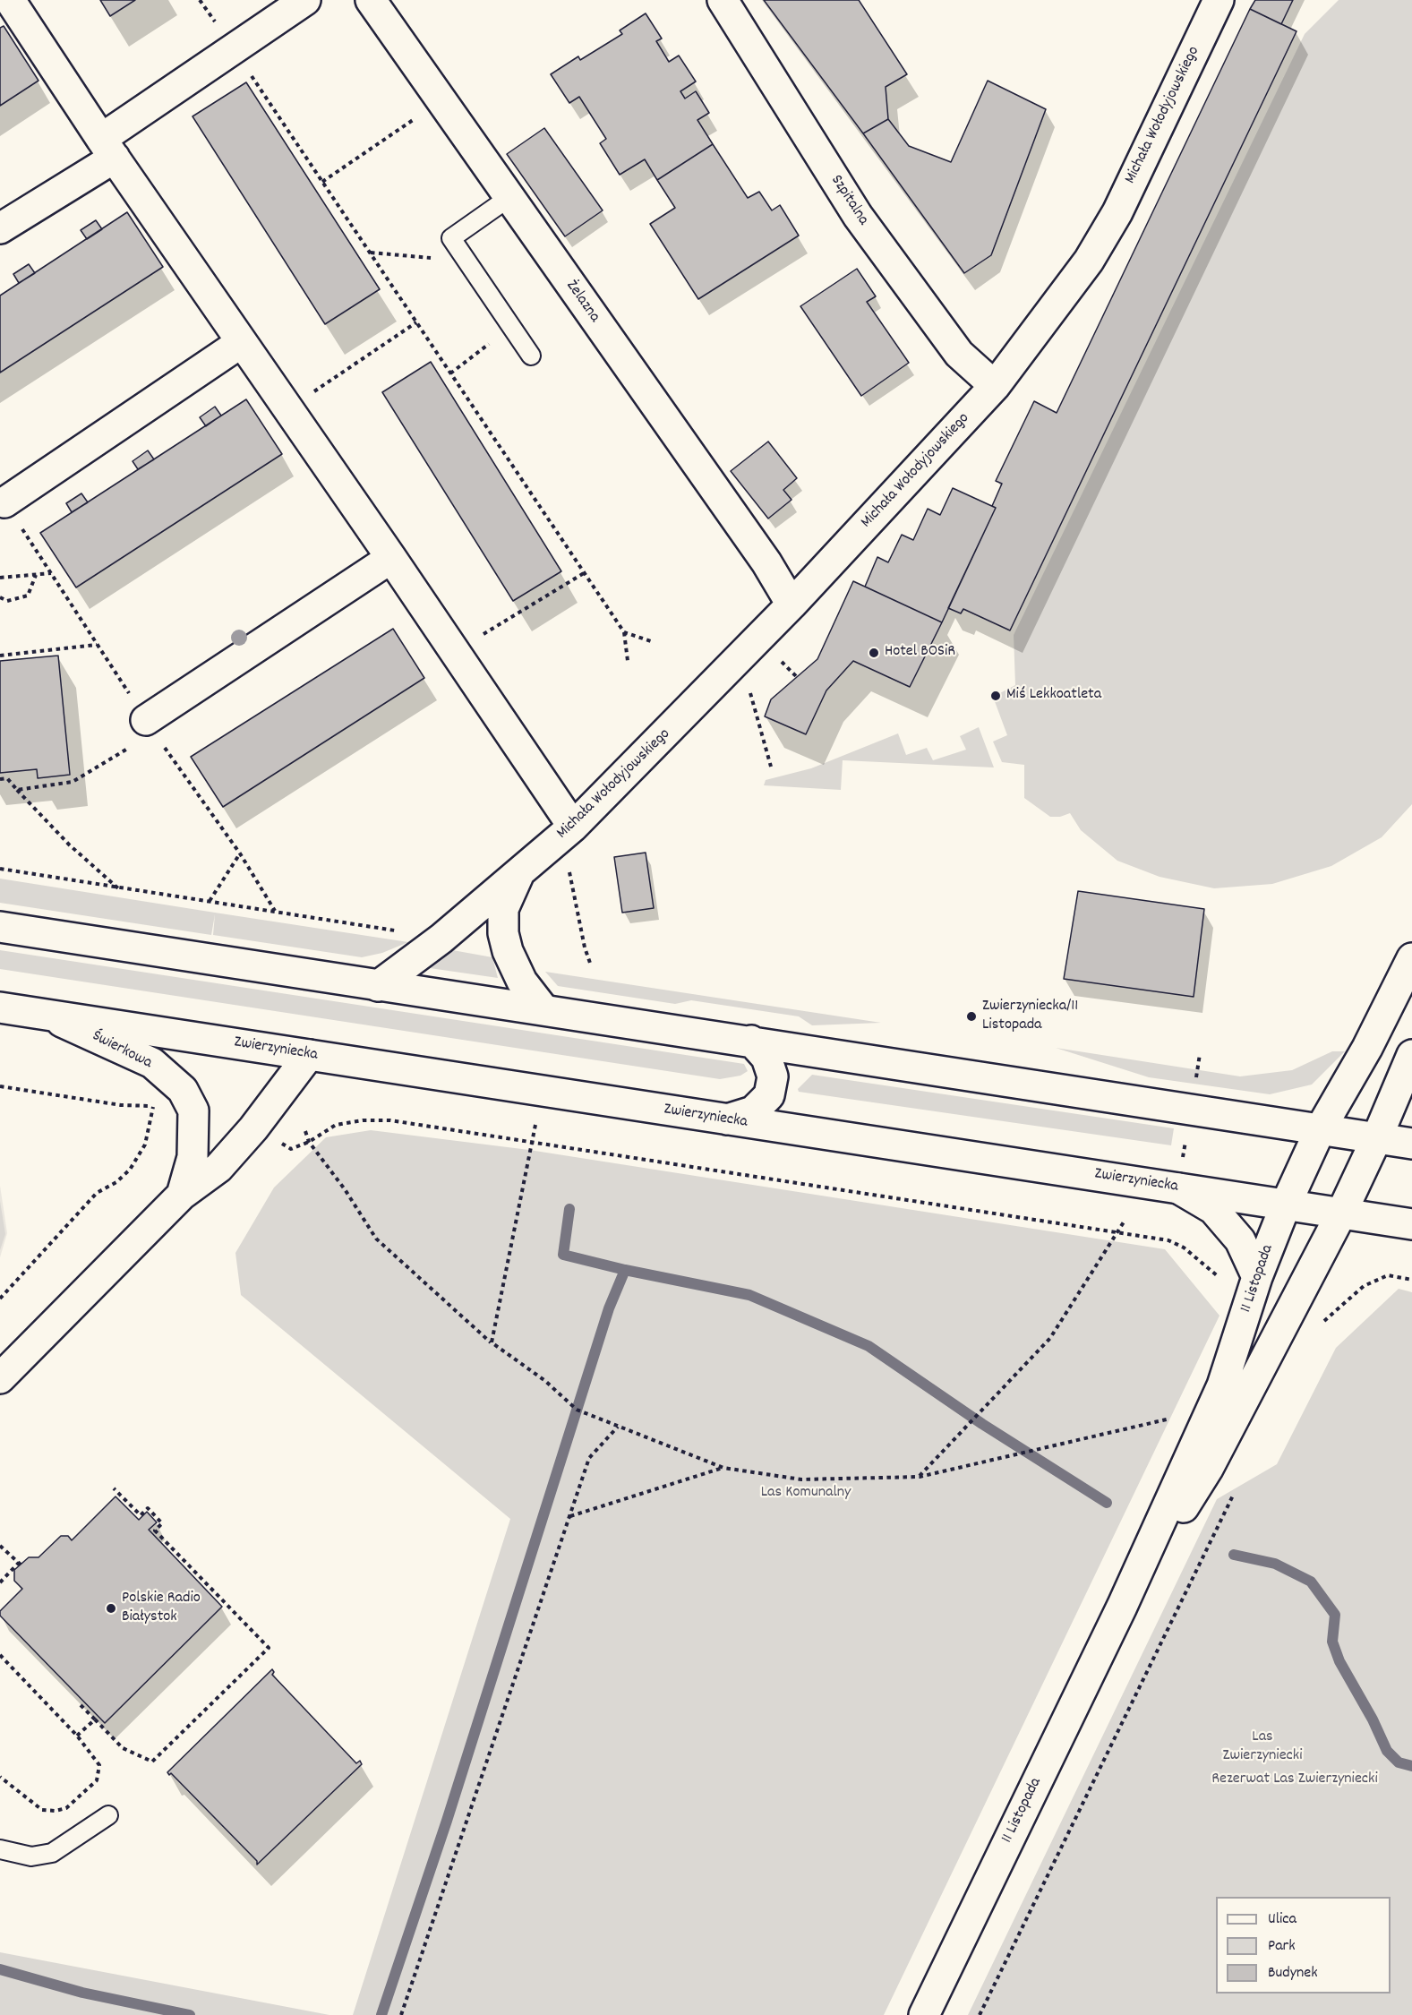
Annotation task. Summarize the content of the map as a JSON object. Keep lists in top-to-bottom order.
{
  "streets": {
    "street": [
      "Michała Wołodyjowskiego",
      "Szpitalna",
      "Żelazna",
      "Zwierzyniecka",
      "Świerkowa",
      "11 Listopada"
    ]
  },
  "crossings": [
    ["Michała Wołodyjowskiego", "Szpitalna"],
    ["Michała Wołodyjowskiego", "Żelazna"],
    ["Zwierzyniecka", "Świerkowa"],
    ["Zwierzyniecka", "11 Listopada"]
  ],
  "parks": ["Las Komunalny", "Las Zwierzyniecki", "Rezerwat Las Zwierzyniecki"],
  "places": [
    "Hotel BOSiR",
    "Miś Lekkoatleta",
    "Zwierzyniecka/11 Listopada",
    "Polskie Radio Białystok"
  ],
  "legend": ["Ulica", "Park", "Budynek"]
}
